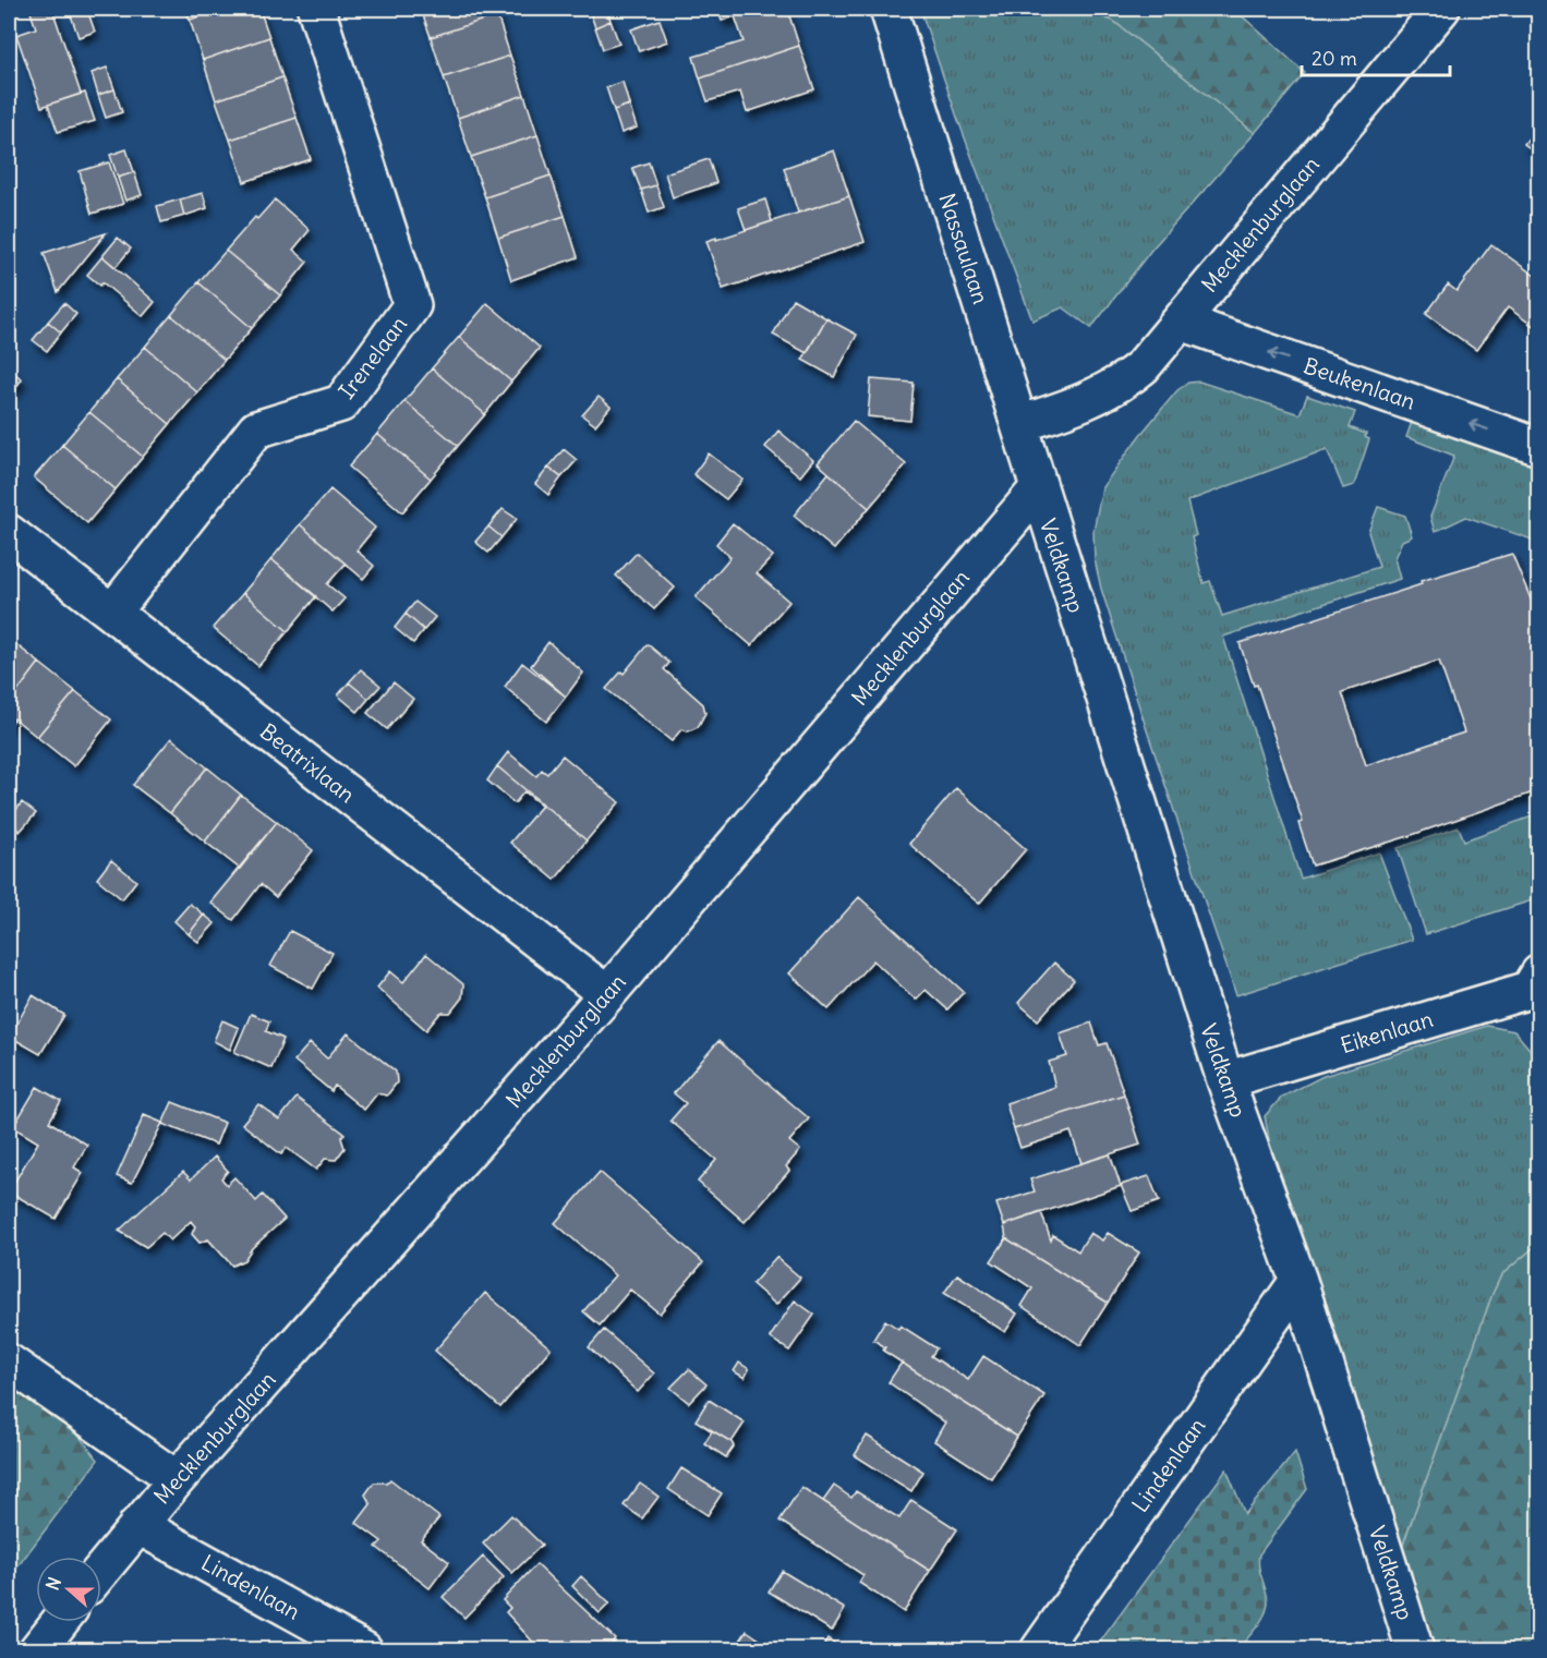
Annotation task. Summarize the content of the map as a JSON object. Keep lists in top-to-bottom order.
{
  "streets": {
    "street": [
      "Mecklenburglaan",
      "Nassaulaan",
      "Irenelaan",
      "Beukenlaan",
      "Veldkamp",
      "Beatrixlaan",
      "Eikenlaan",
      "Lindenlaan"
    ]
  },
  "crossings": [
    ["Mecklenburglaan", "Nassaulaan"],
    ["Mecklenburglaan", "Beukenlaan"],
    ["Mecklenburglaan", "Veldkamp"],
    ["Mecklenburglaan", "Beatrixlaan"],
    ["Mecklenburglaan", "Lindenlaan"],
    ["Nassaulaan", "Veldkamp"],
    ["Irenelaan", "Beatrixlaan"],
    ["Veldkamp", "Eikenlaan"],
    ["Veldkamp", "Lindenlaan"]
  ],
  "one_way": ["Beukenlaan"],
  "scale_bar": "20 m",
  "north": "left"
}
